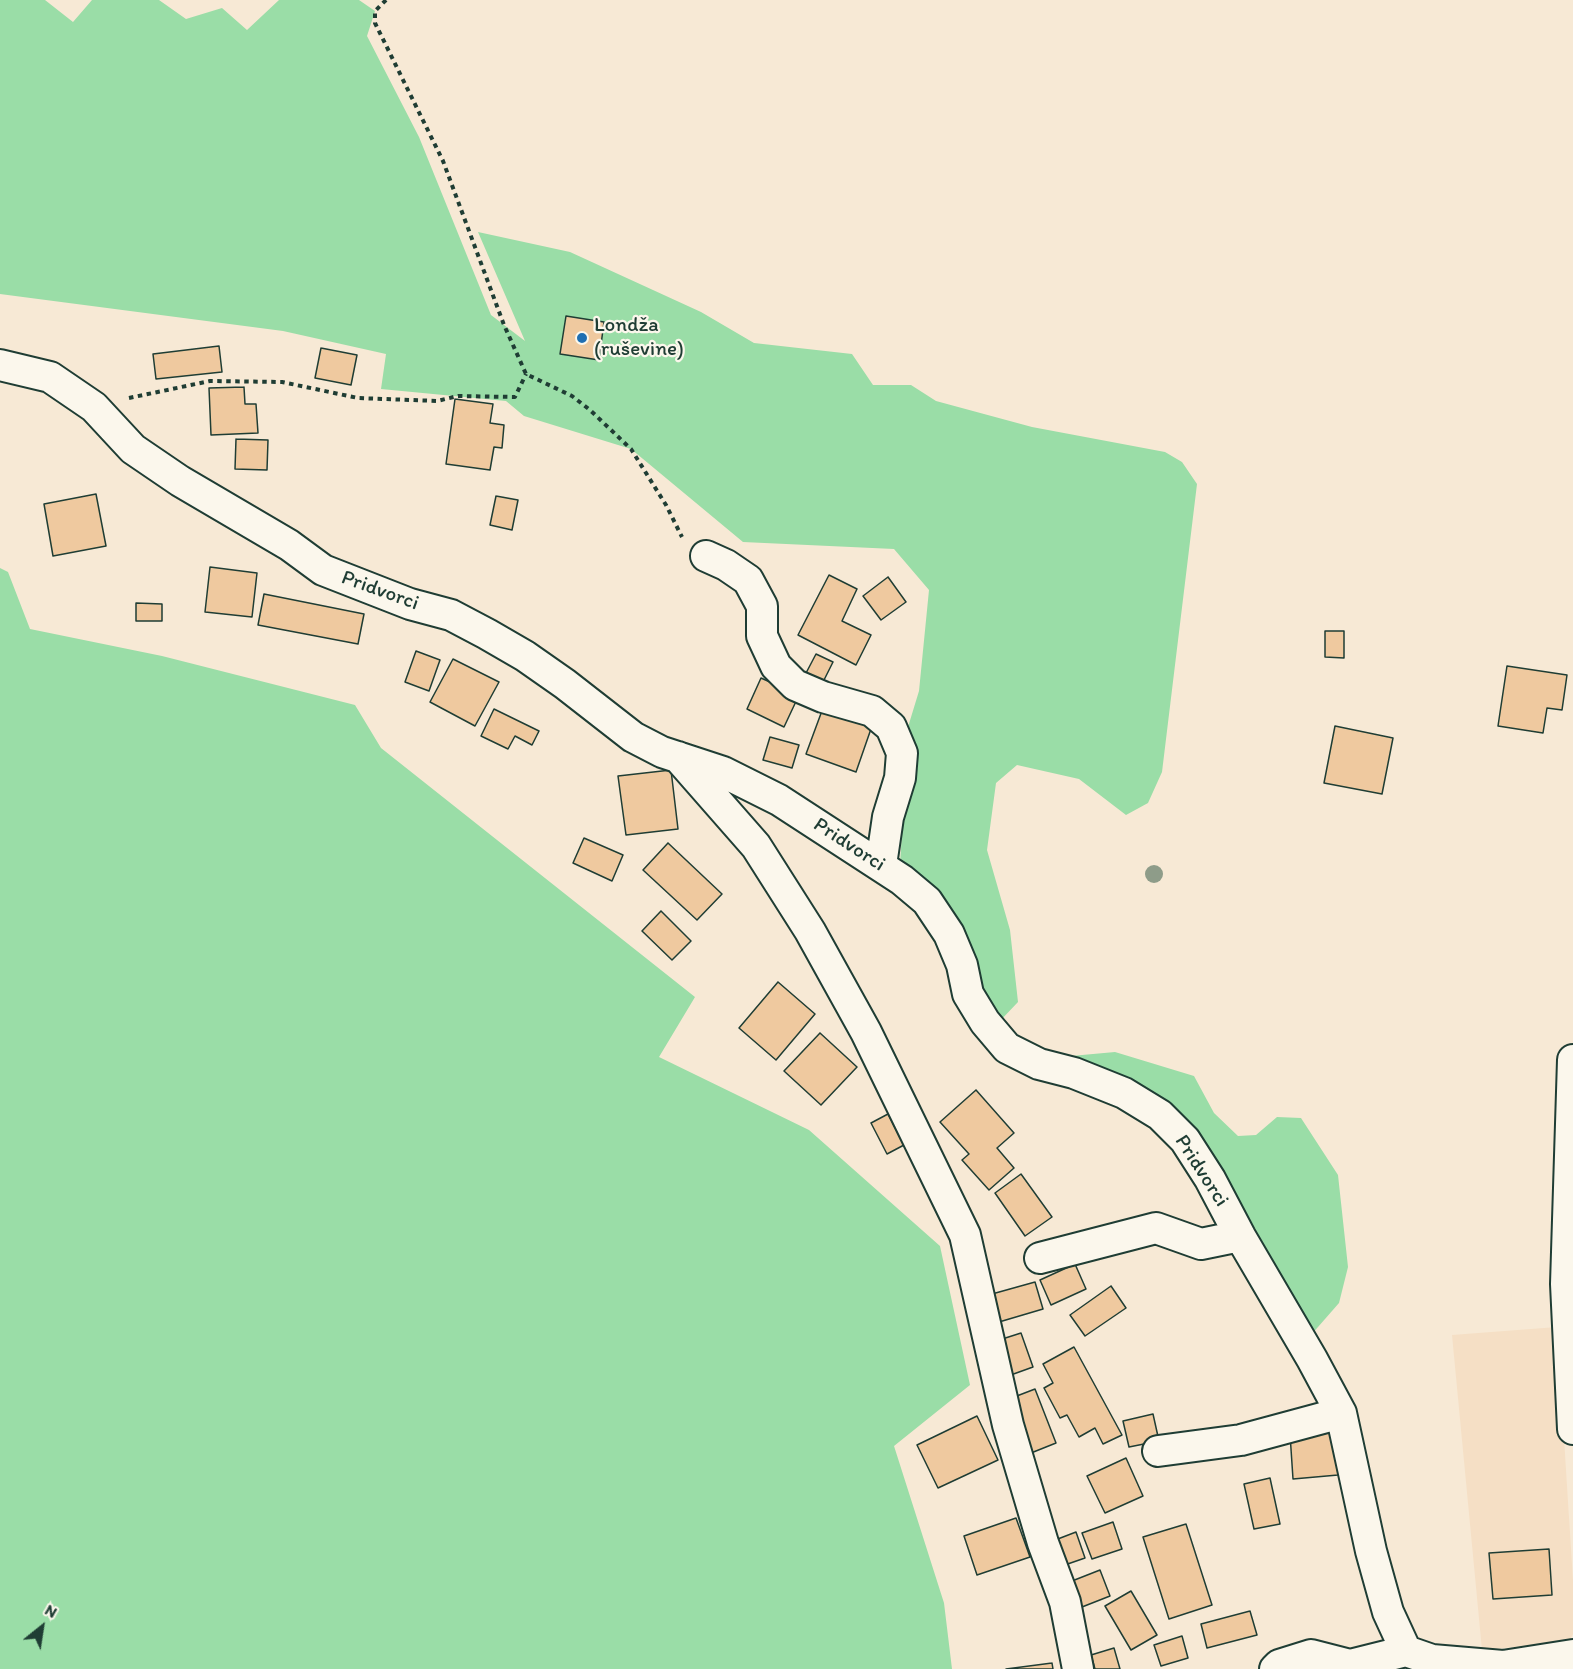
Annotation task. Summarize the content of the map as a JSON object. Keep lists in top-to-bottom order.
{
  "streets": {
    "street": ["Pridvorci"]
  },
  "places": ["Londža (ruševine)"],
  "north": "top right"
}
